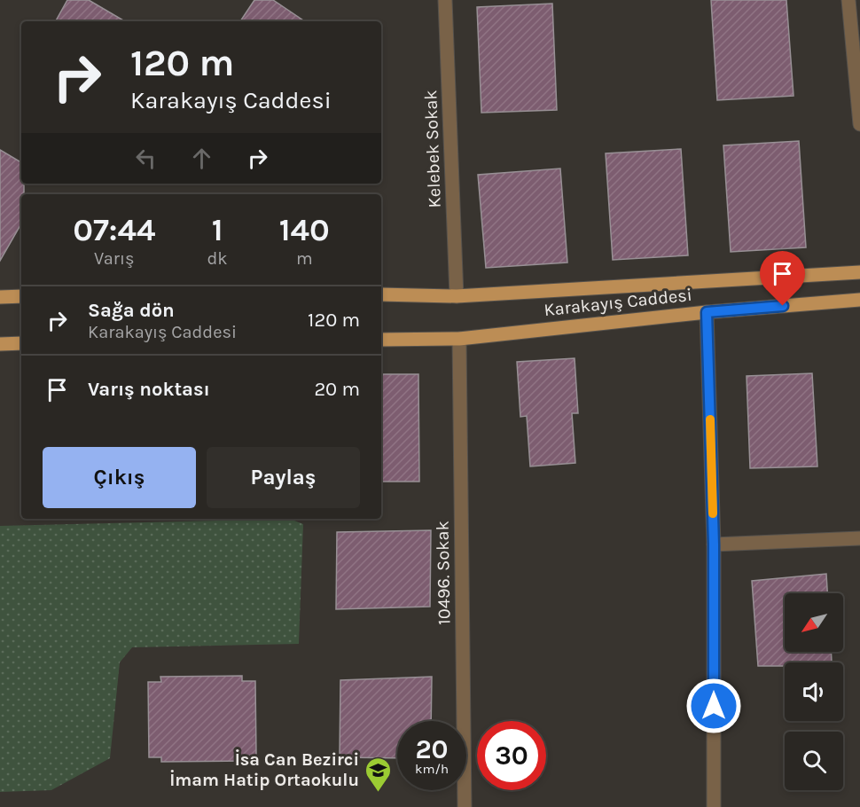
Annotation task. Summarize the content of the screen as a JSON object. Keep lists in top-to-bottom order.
{
  "streets": {
    "main road": ["Karakayış Caddesi"],
    "street": ["Kelebek Sokak", "10496. Sokak"]
  },
  "crossings": [
    ["Kelebek Sokak", "Karakayış Caddesi"],
    ["Karakayış Caddesi", "10496. Sokak"]
  ],
  "places": {
    "school or university": ["İsa Can Bezirci İmam Hatip Ortaokulu"]
  },
  "north": "bottom left",
  "page": {
    "turn": ["120 m", "Karakayış Caddesi"],
    "eta": [
      "07:44",
      "Varış",
      "1",
      "dk",
      "140",
      "m"
    ],
    "list": [
      {
        "name": "Sağa dön",
        "note": "Karakayış Caddesi",
        "value": "120 m"
      },
      {
        "name": "Varış noktası",
        "value": "20 m"
      }
    ],
    "buttons": ["Çıkış", "Paylaş"],
    "speed": "20 km/h",
    "limit": "30"
  }
}
